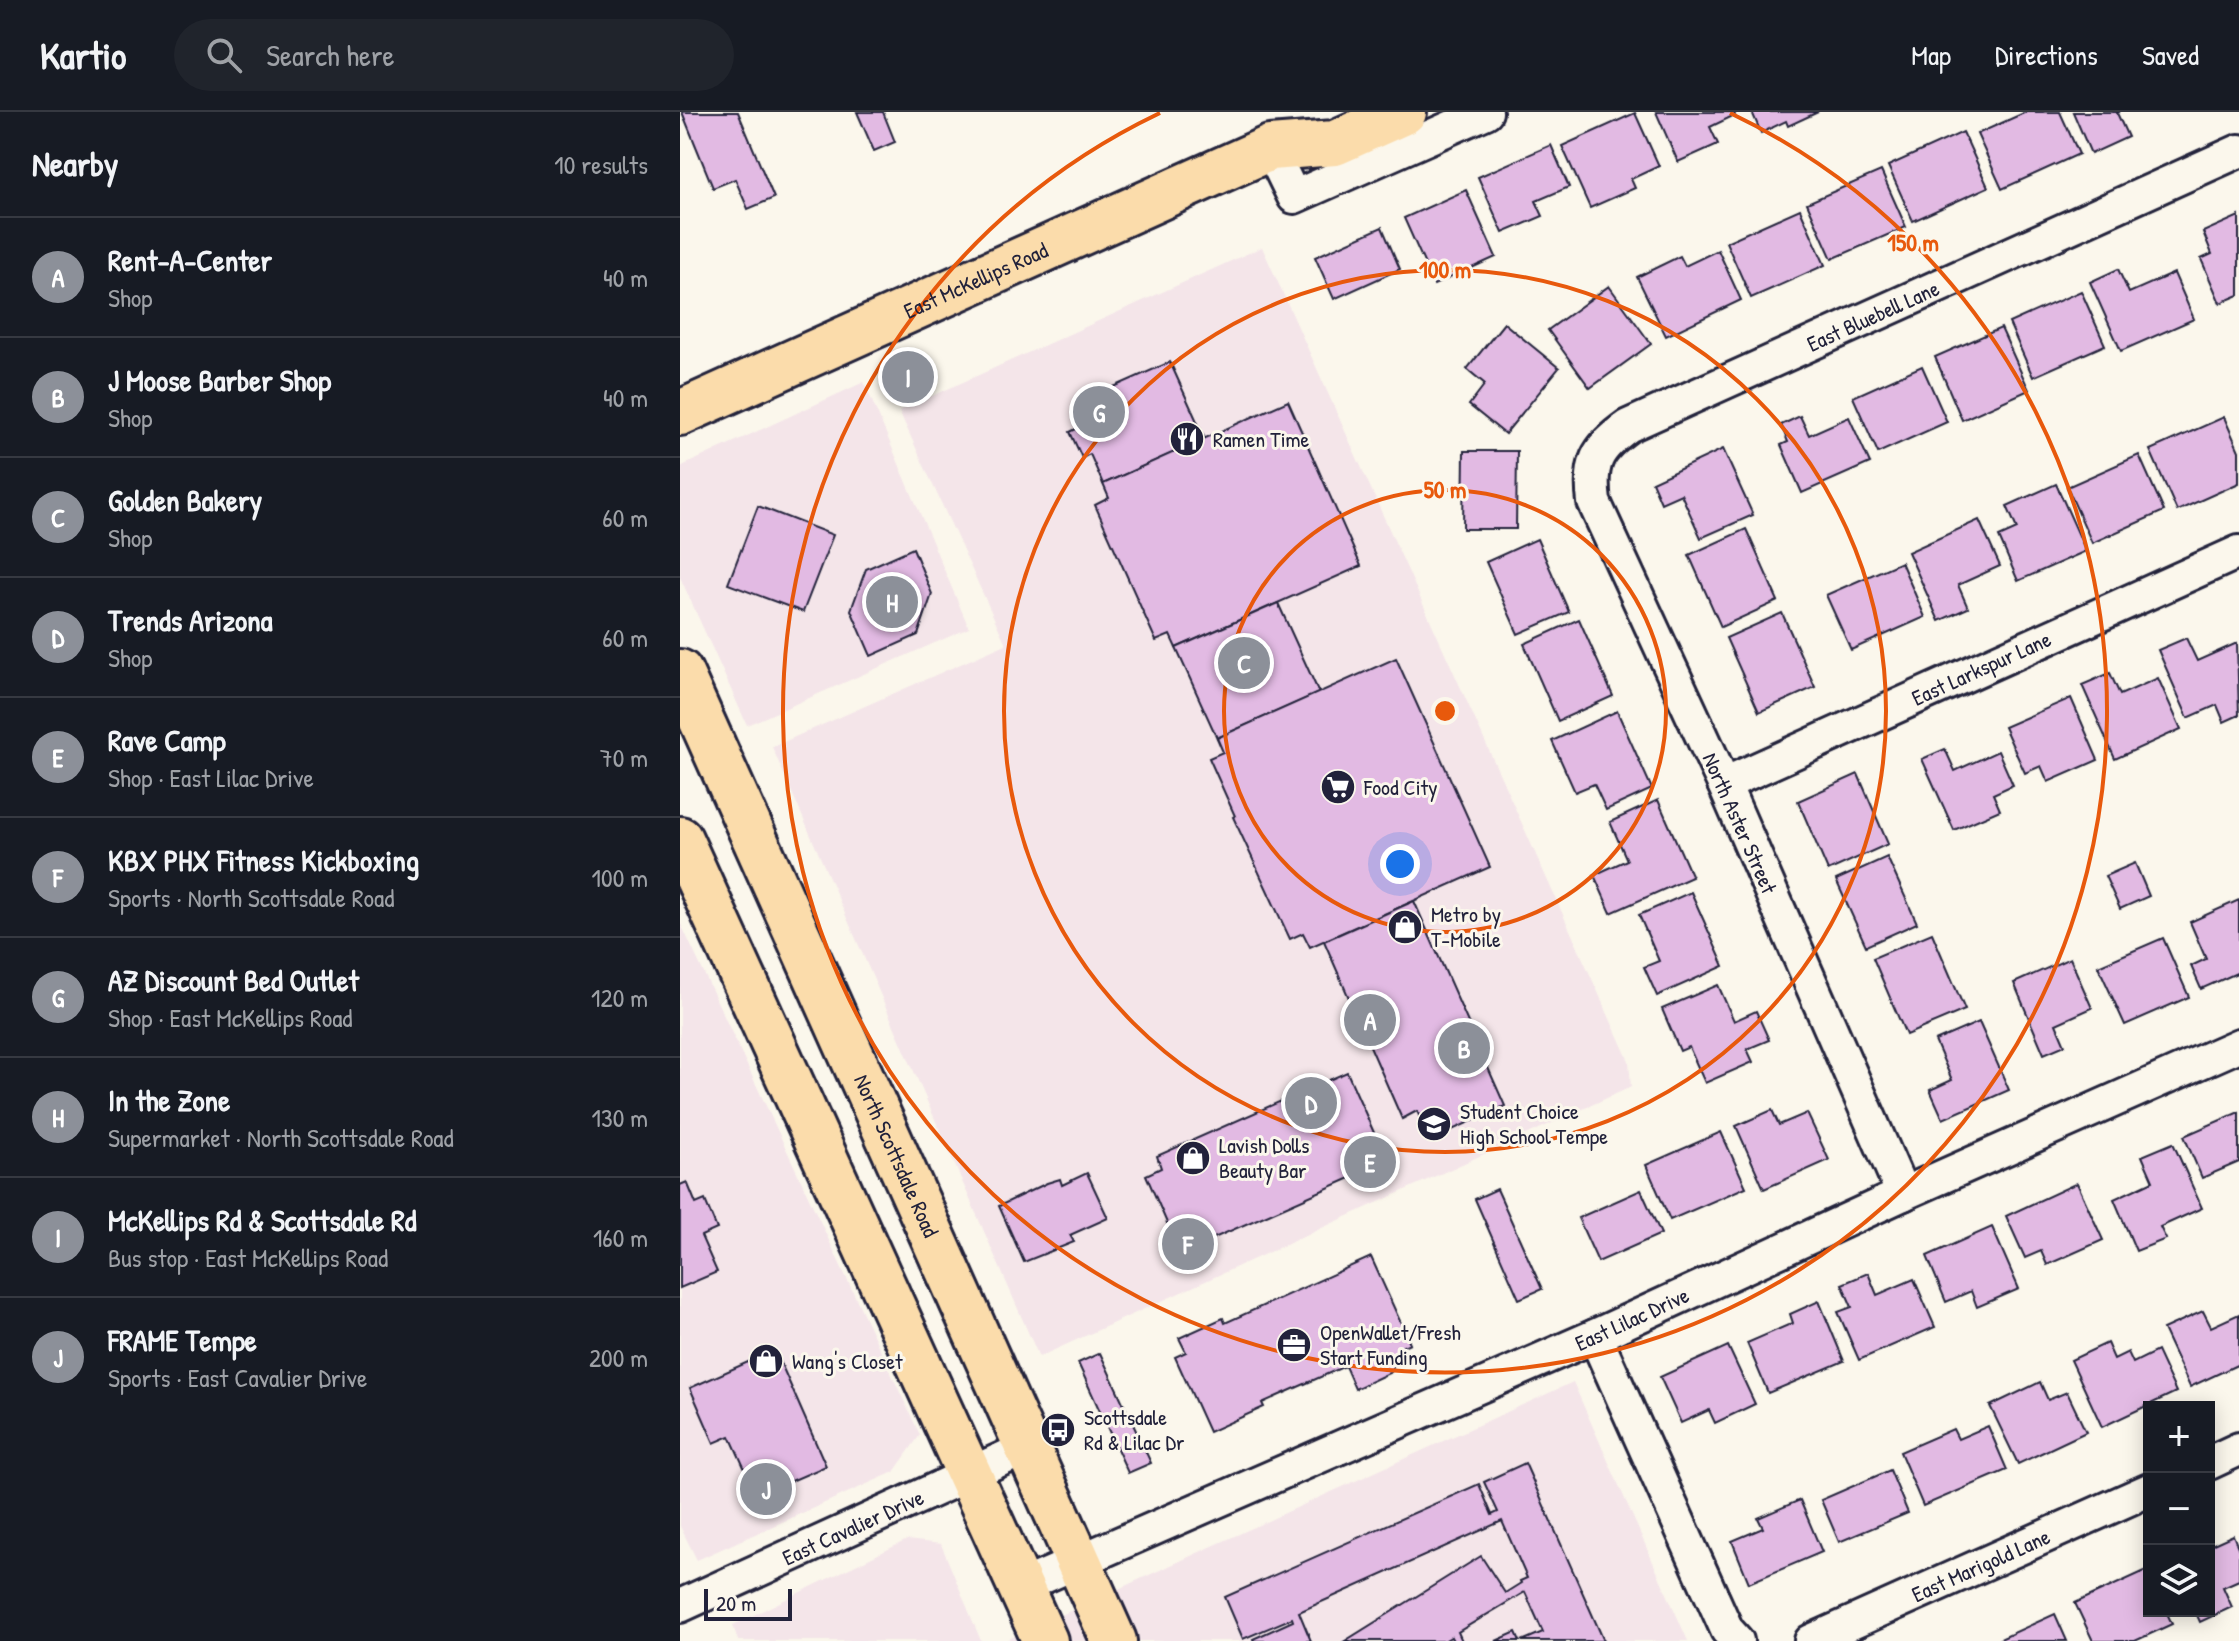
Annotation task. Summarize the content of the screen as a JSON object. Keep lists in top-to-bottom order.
{
  "streets": {
    "main road": ["East McKellips Road", "North Scottsdale Road"],
    "street": [
      "East Bluebell Lane",
      "East Larkspur Lane",
      "North Aster Street",
      "East Lilac Drive",
      "East Cavalier Drive",
      "East Marigold Lane"
    ]
  },
  "crossings": [
    ["East Bluebell Lane", "North Aster Street"],
    ["East Larkspur Lane", "North Aster Street"],
    ["North Aster Street", "East Lilac Drive"],
    ["North Scottsdale Road", "East Lilac Drive"],
    ["North Scottsdale Road", "East Cavalier Drive"]
  ],
  "places": {
    "restaurant": ["Ramen Time"],
    "supermarket": ["Food City"],
    "shop": ["Metro by T-Mobile", "Lavish Dolls Beauty Bar", "Wang's Closet"],
    "school or university": ["Student Choice High School Tempe"],
    "office": ["OpenWallet/Fresh Start Funding"],
    "bus stop": ["Scottsdale Rd & Lilac Dr"]
  },
  "scale_bar": "20 m",
  "page": {
    "header": "Kartio",
    "search": "Search here",
    "nav": ["Map", "Directions", "Saved"],
    "heading": ["Nearby", "10 results"],
    "list": [
      {
        "mark": "A",
        "name": "Rent-A-Center",
        "note": "Shop",
        "value": "40 m"
      },
      {
        "mark": "B",
        "name": "J Moose Barber Shop",
        "note": "Shop",
        "value": "40 m"
      },
      {
        "mark": "C",
        "name": "Golden Bakery",
        "note": "Shop",
        "value": "60 m"
      },
      {
        "mark": "D",
        "name": "Trends Arizona",
        "note": "Shop",
        "value": "60 m"
      },
      {
        "mark": "E",
        "name": "Rave Camp",
        "note": "Shop · East Lilac Drive",
        "value": "70 m"
      },
      {
        "mark": "F",
        "name": "KBX PHX Fitness Kickboxing",
        "note": "Sports · North Scottsdale Road",
        "value": "100 m"
      },
      {
        "mark": "G",
        "name": "AZ Discount Bed Outlet",
        "note": "Shop · East McKellips Road",
        "value": "120 m"
      },
      {
        "mark": "H",
        "name": "In the Zone",
        "note": "Supermarket · North Scottsdale Road",
        "value": "130 m"
      },
      {
        "mark": "I",
        "name": "McKellips Rd & Scottsdale Rd",
        "note": "Bus stop · East McKellips Road",
        "value": "160 m"
      },
      {
        "mark": "J",
        "name": "FRAME Tempe",
        "note": "Sports · East Cavalier Drive",
        "value": "200 m"
      }
    ],
    "pins": [
      "I",
      "G",
      "H",
      "C",
      "A",
      "B",
      "D",
      "E",
      "F",
      "J"
    ],
    "map_buttons": ["+", "−"],
    "scale": "20 m"
  },
  "rings": ["150 m", "100 m", "50 m"]
}
